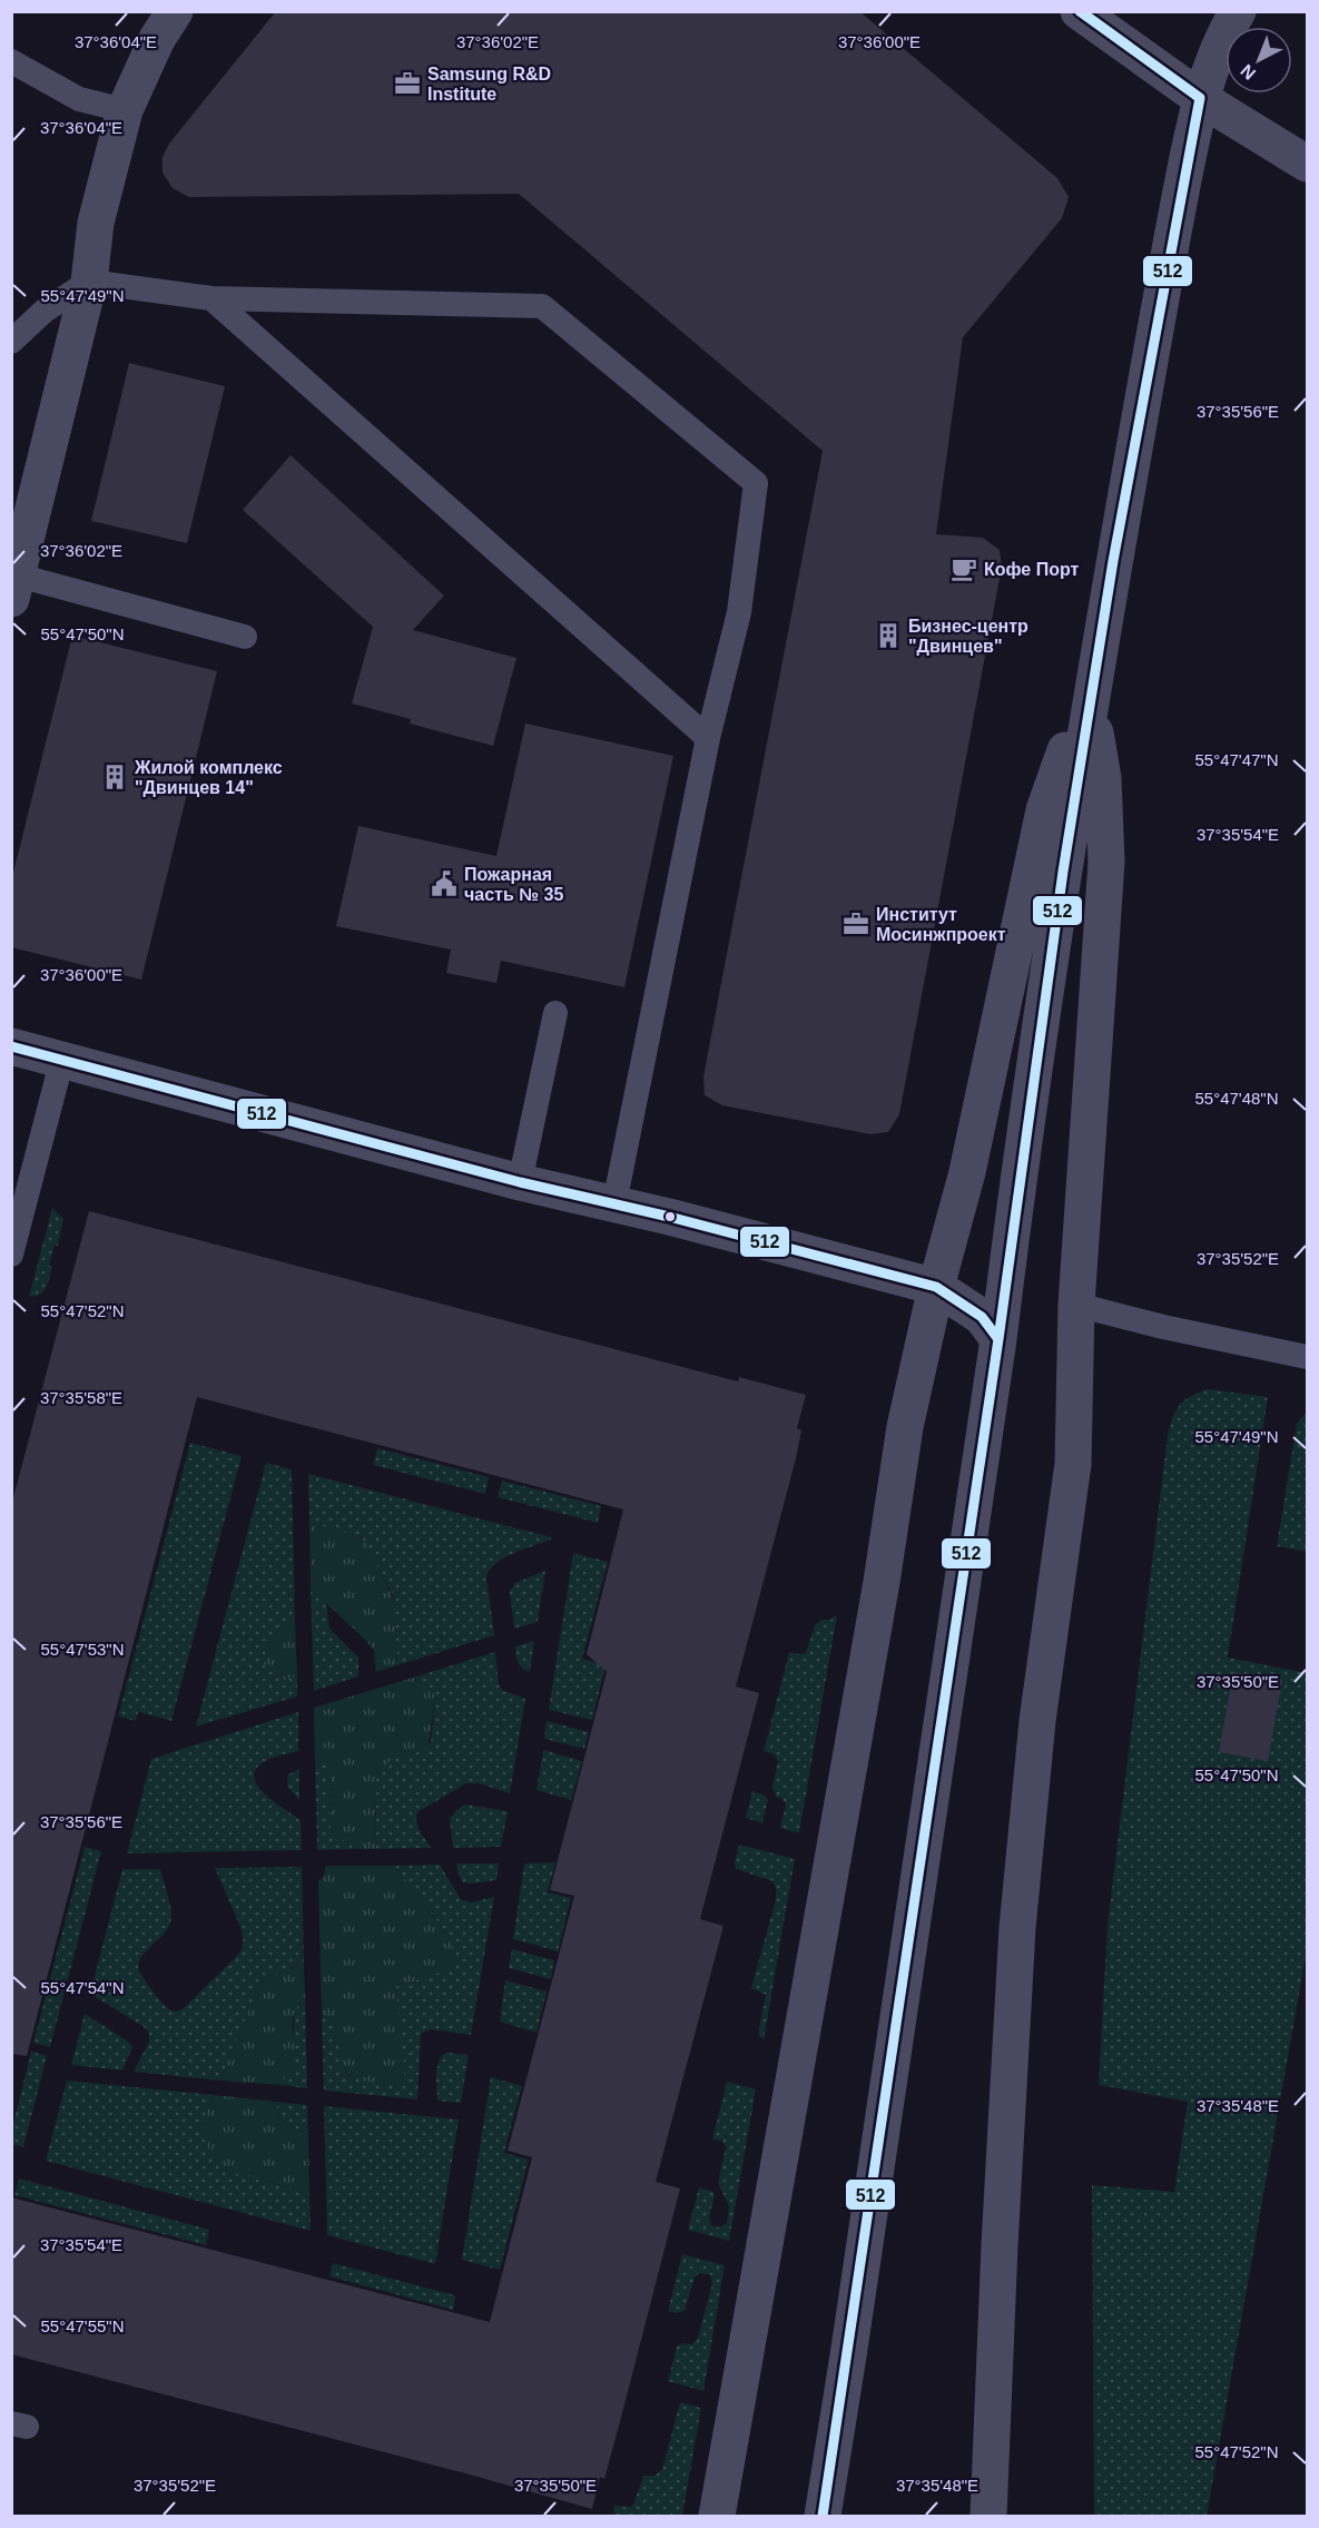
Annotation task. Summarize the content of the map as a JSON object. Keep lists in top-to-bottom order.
{
  "places": {
    "office": ["Samsung R&D Institute", "Институт Мосинжпроект"],
    "cafe": ["Кофе Порт"],
    "building": ["Бизнес-центр \"Двинцев\"", "Жилой комплекс \"Двинцев 14\""],
    "public building": ["Пожарная часть № 35"]
  },
  "lines": ["transit line 512"],
  "north": "bottom left",
  "coordinates": [
    "37°36'04\"E",
    "37°36'02\"E",
    "37°36'00\"E",
    "55°47'49\"N",
    "37°35'56\"E",
    "55°47'50\"N",
    "55°47'47\"N",
    "37°35'54\"E",
    "55°47'48\"N",
    "37°35'52\"E",
    "55°47'52\"N",
    "37°35'58\"E",
    "55°47'53\"N",
    "37°35'50\"E",
    "55°47'54\"N",
    "37°35'48\"E",
    "55°47'55\"N"
  ]
}
